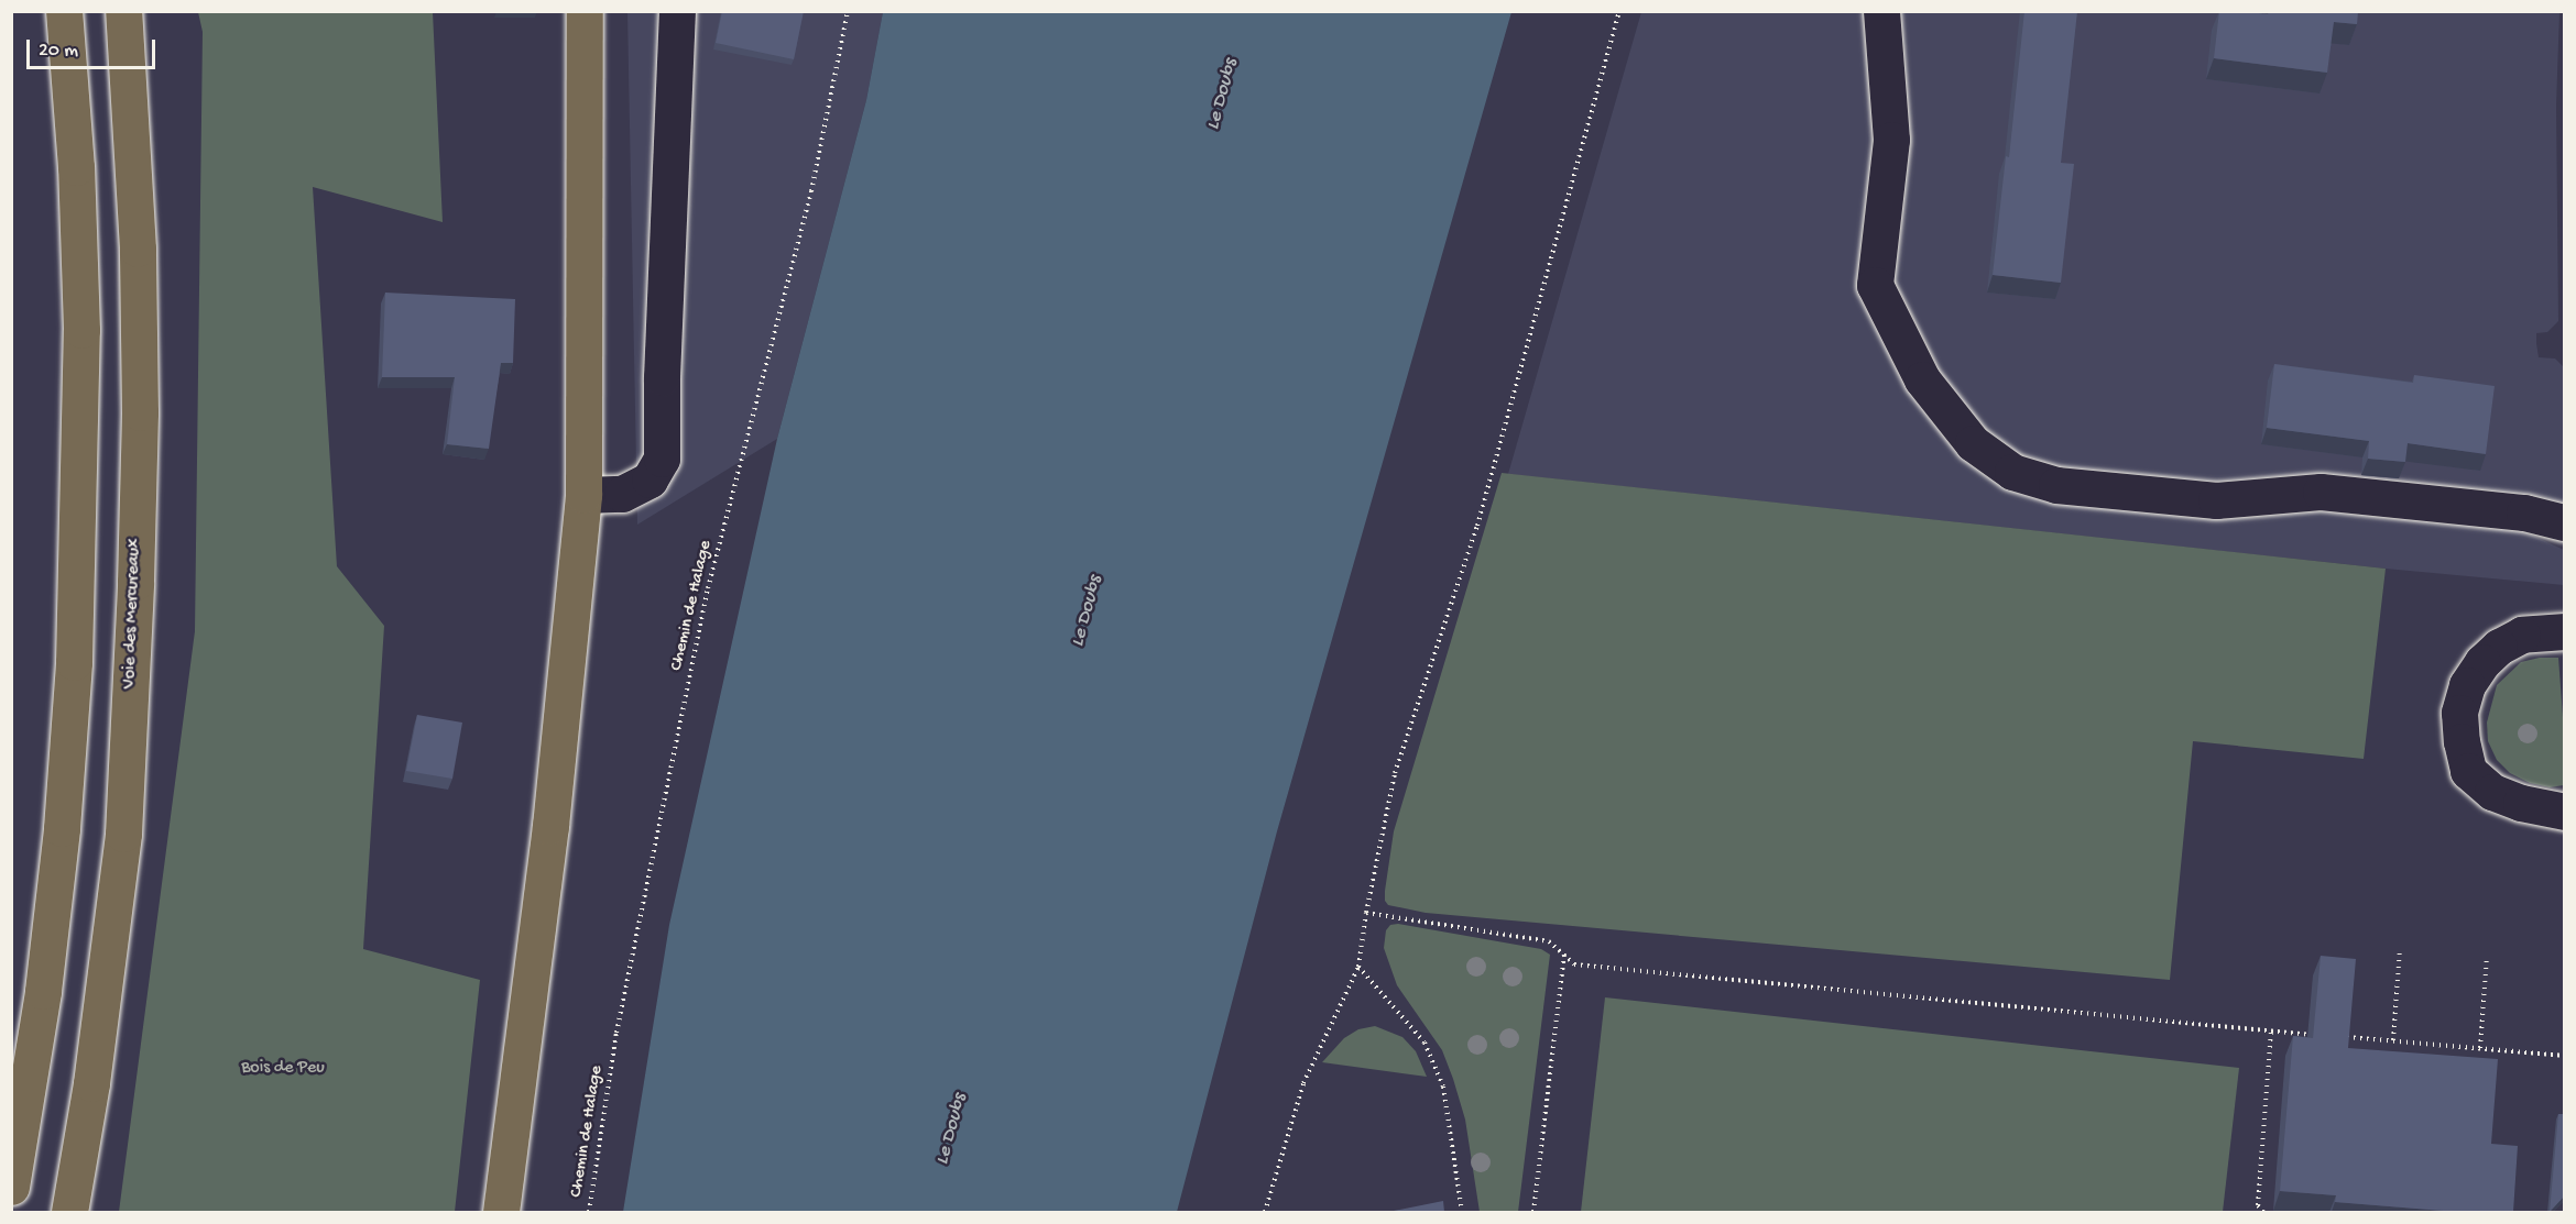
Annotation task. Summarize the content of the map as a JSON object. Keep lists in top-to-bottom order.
{
  "streets": {
    "main road": ["Voie des Mercureaux"],
    "path": ["Chemin de Halage"]
  },
  "water": ["Le Doubs"],
  "parks": ["Bois de Peu"],
  "scale_bar": "20 m"
}
